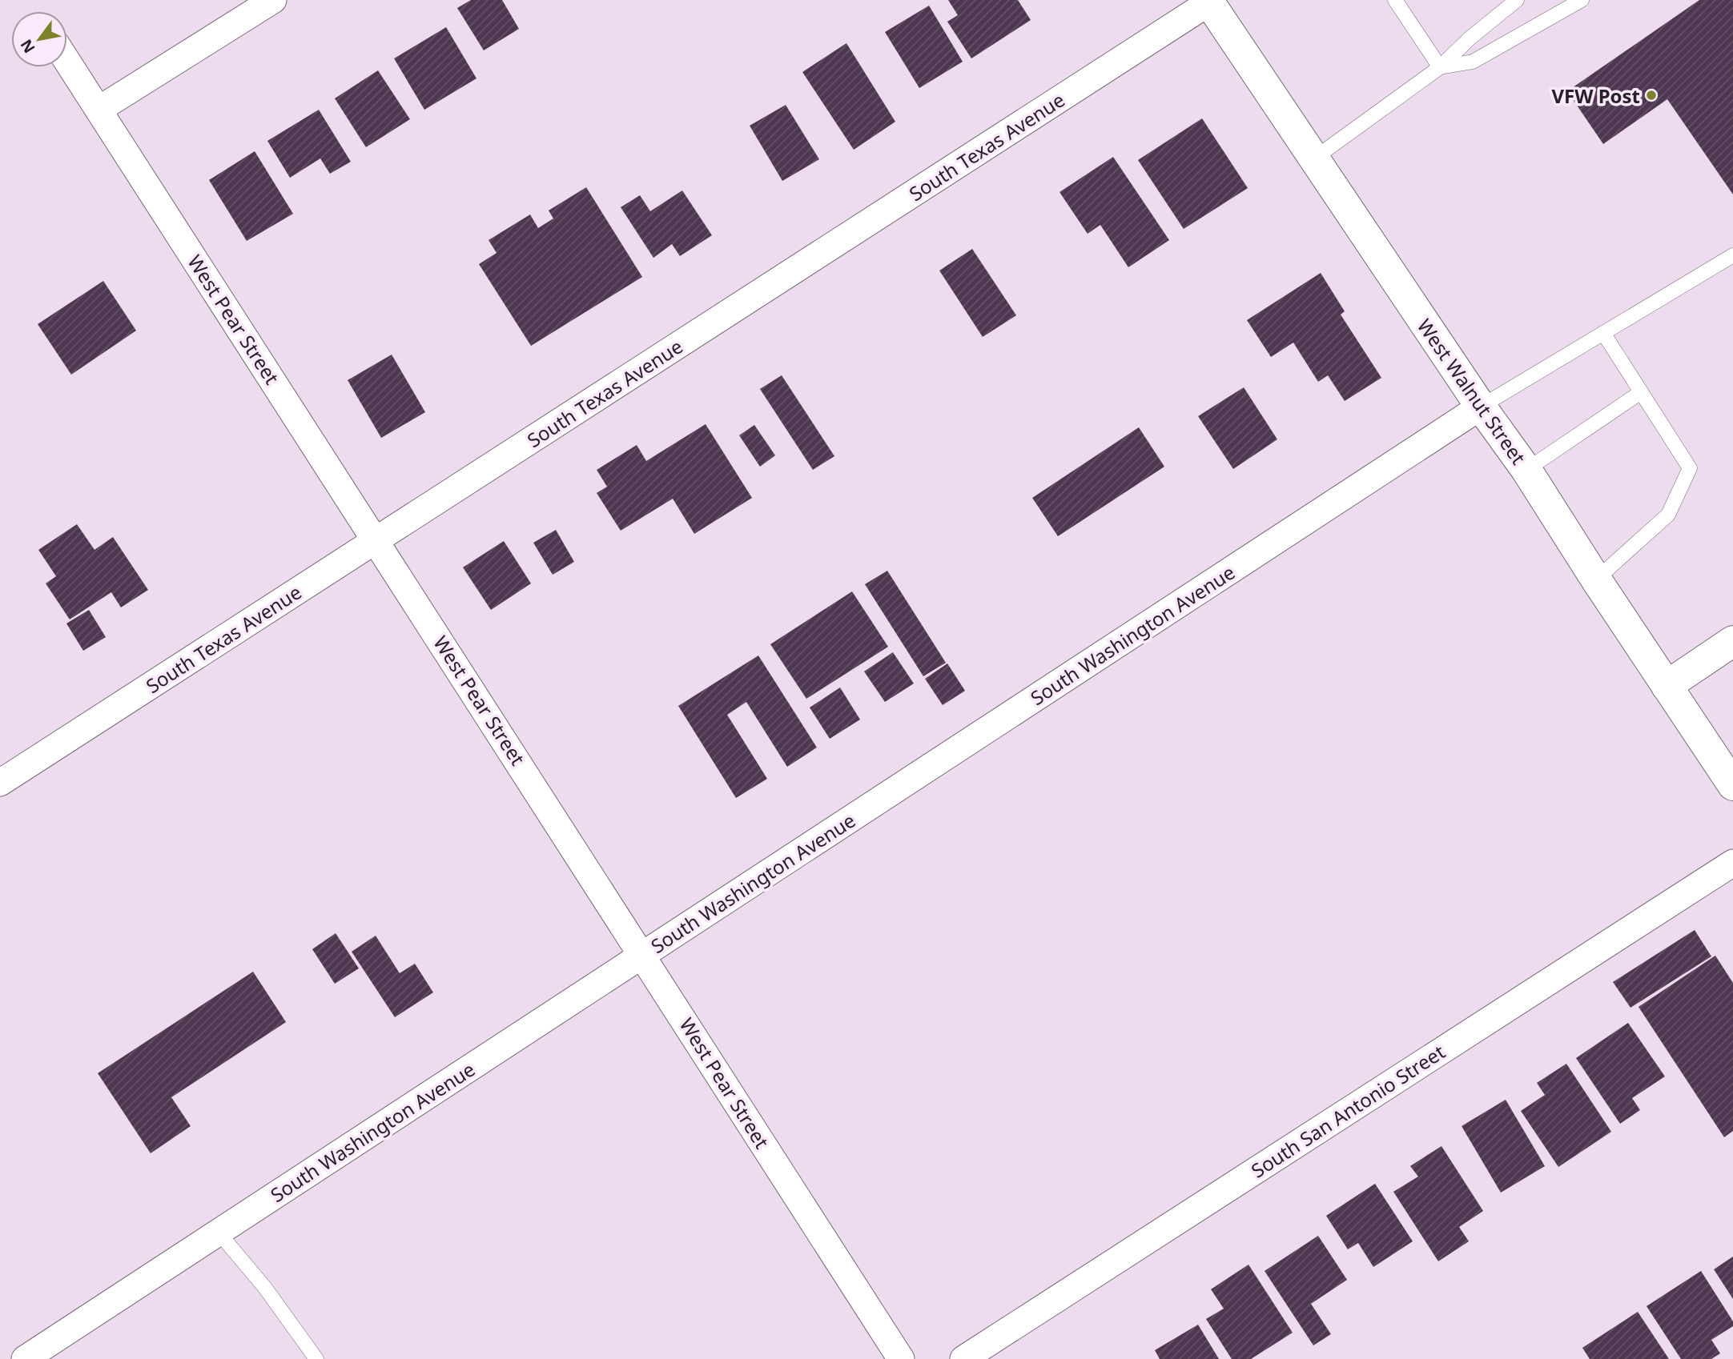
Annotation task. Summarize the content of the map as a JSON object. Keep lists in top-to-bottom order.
{
  "streets": {
    "street": [
      "South Texas Avenue",
      "West Pear Street",
      "West Walnut Street",
      "South Washington Avenue",
      "South San Antonio Street"
    ]
  },
  "crossings": [
    ["South Texas Avenue", "West Pear Street"],
    ["South Texas Avenue", "West Walnut Street"],
    ["West Pear Street", "South Washington Avenue"],
    ["West Walnut Street", "South Washington Avenue"]
  ],
  "places": ["VFW Post"],
  "north": "bottom left"
}
